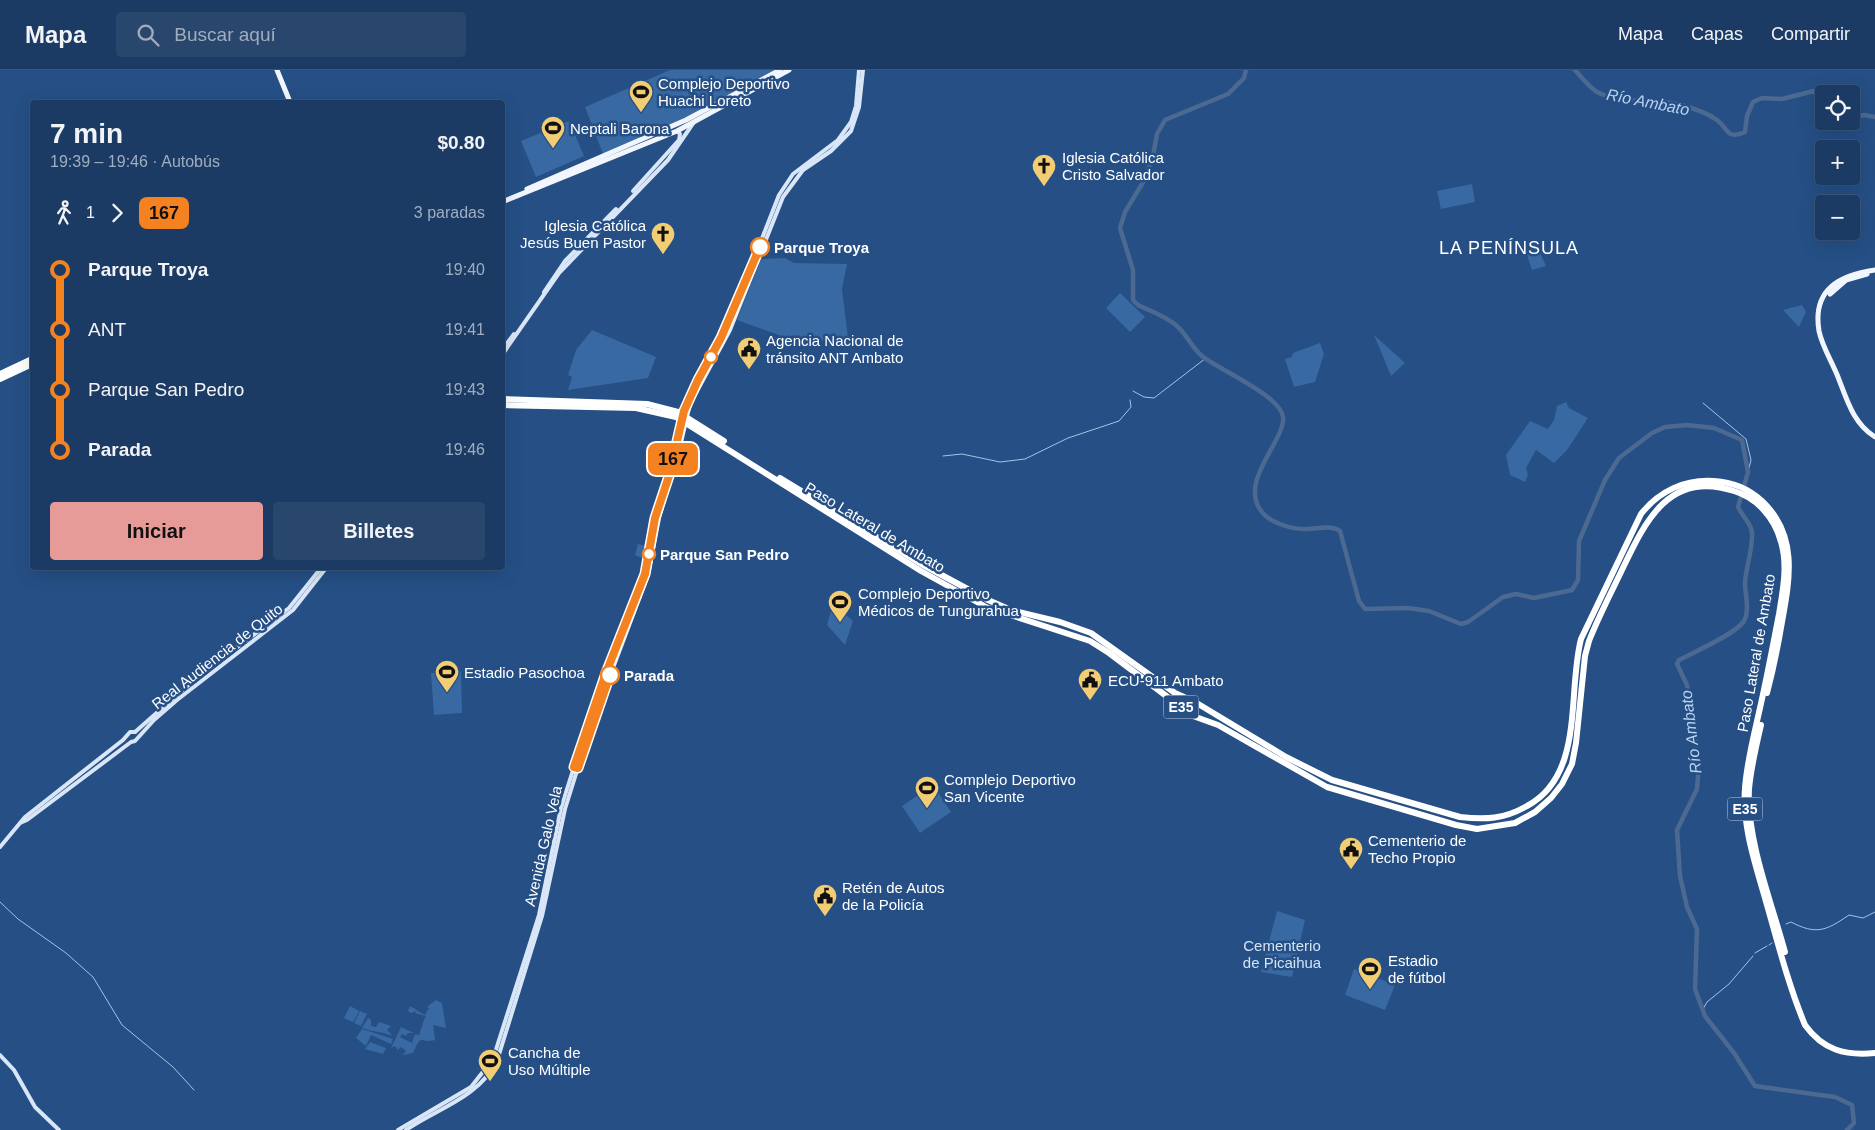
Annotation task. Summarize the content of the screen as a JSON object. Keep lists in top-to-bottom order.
{
  "streets": {
    "highway": ["Paso Lateral de Ambato", "E35"],
    "main road": ["Real Audiencia de Quito", "Avenida Galo Vela"]
  },
  "districts": ["LA PENÍNSULA"],
  "water": ["Río Ambato"],
  "parks": ["Cementerio de Picaihua"],
  "places": {
    "sports": [
      "Complejo Deportivo Huachi Loreto",
      "Neptali Barona",
      "Complejo Deportivo Médicos de Tungurahua",
      "Estadio Pasochoa",
      "Complejo Deportivo San Vicente",
      "Estadio de fútbol",
      "Cancha de Uso Múltiple"
    ],
    "church": ["Iglesia Católica Cristo Salvador", "Iglesia Católica Jesús Buen Pastor"],
    "other": ["Parque Troya", "Parque San Pedro", "Parada"],
    "public building": [
      "Agencia Nacional de tránsito ANT Ambato",
      "ECU-911 Ambato",
      "Cementerio de Techo Propio",
      "Retén de Autos de la Policía"
    ]
  },
  "lines": ["bus line 167"],
  "page": {
    "header": "Mapa",
    "search": "Buscar aquí",
    "nav": ["Mapa", "Capas", "Compartir"],
    "on_map": "167",
    "map_buttons": ["+", "−"],
    "heading": ["7 min", "19:39 – 19:46 · Autobús", "$0.80"],
    "legs": ["1", "167", "3 paradas"],
    "list": [
      {
        "name": "Parque Troya",
        "value": "19:40"
      },
      {
        "name": "ANT",
        "value": "19:41"
      },
      {
        "name": "Parque San Pedro",
        "value": "19:43"
      },
      {
        "name": "Parada",
        "value": "19:46"
      }
    ],
    "buttons": ["Iniciar", "Billetes"]
  }
}
